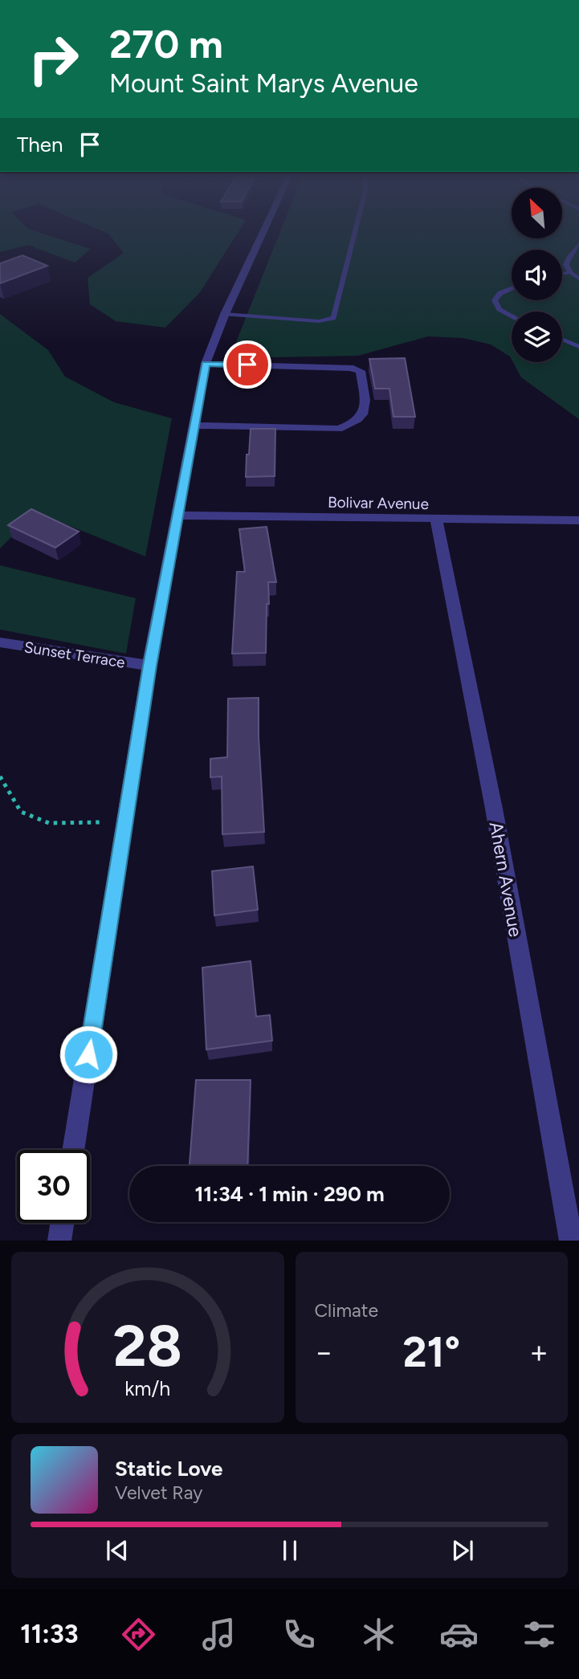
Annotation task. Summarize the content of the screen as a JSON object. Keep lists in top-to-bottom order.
{
  "streets": {
    "street": ["Bolivar Avenue", "Sunset Terrace", "Ahern Avenue"]
  },
  "crossings": [
    ["Bolivar Avenue", "Ahern Avenue"]
  ],
  "north": "top left",
  "page": {
    "turn": ["270 m", "Mount Saint Marys Avenue"],
    "then": "Then",
    "limit": "30",
    "trip": "11:34 · 1 min · 290 m",
    "tile": "Climate",
    "heat": ["−", "21°", "+"],
    "song": ["Static Love", "Velvet Ray"],
    "tabs": "11:33",
    "gauge": ["28", "km/h"]
  }
}
